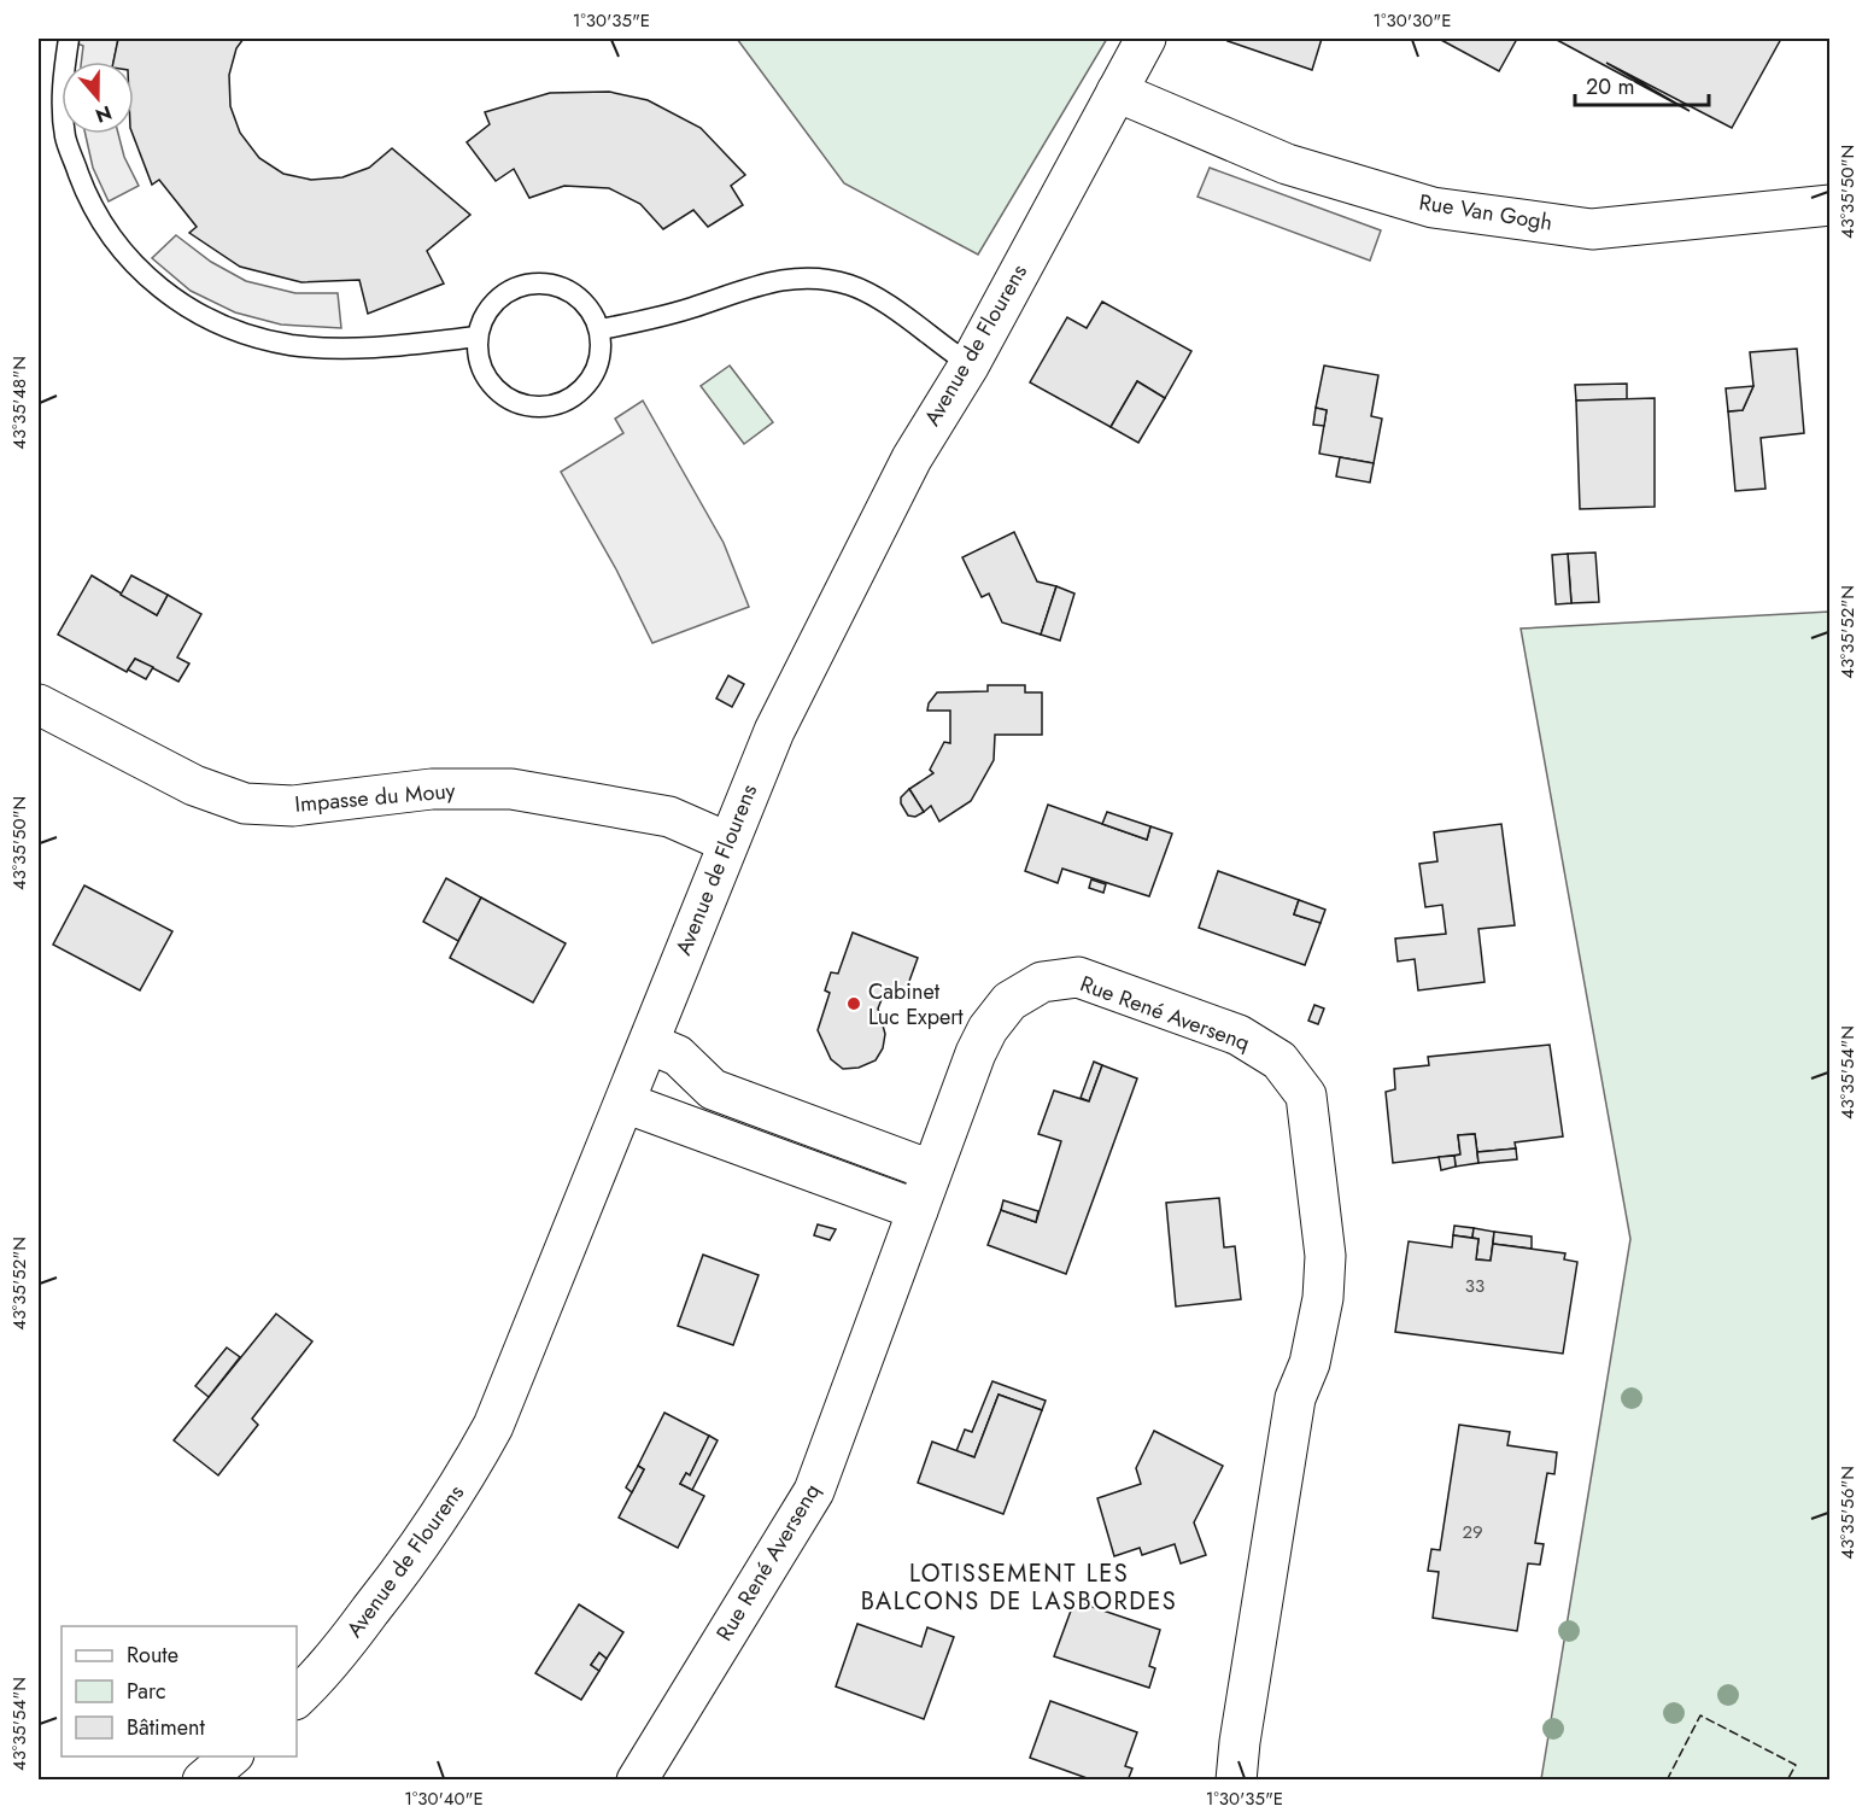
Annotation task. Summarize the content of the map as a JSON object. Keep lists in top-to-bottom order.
{
  "streets": {
    "street": [
      "Rue Van Gogh",
      "Avenue de Flourens",
      "Impasse du Mouy",
      "Rue René Aversenq"
    ]
  },
  "crossings": [
    ["Rue Van Gogh", "Avenue de Flourens"],
    ["Avenue de Flourens", "Impasse du Mouy"]
  ],
  "districts": ["LOTISSEMENT LES BALCONS DE LASBORDES"],
  "places": ["Cabinet Luc Expert"],
  "house_numbers": ["33", "29"],
  "legend": ["Route", "Parc", "Bâtiment"],
  "scale_bar": "20 m",
  "north": "bottom",
  "coordinates": [
    "1°30'35\"E",
    "1°30'30\"E",
    "43°35'50\"N",
    "43°35'48\"N",
    "43°35'52\"N",
    "43°35'54\"N",
    "43°35'56\"N",
    "1°30'40\"E"
  ]
}
